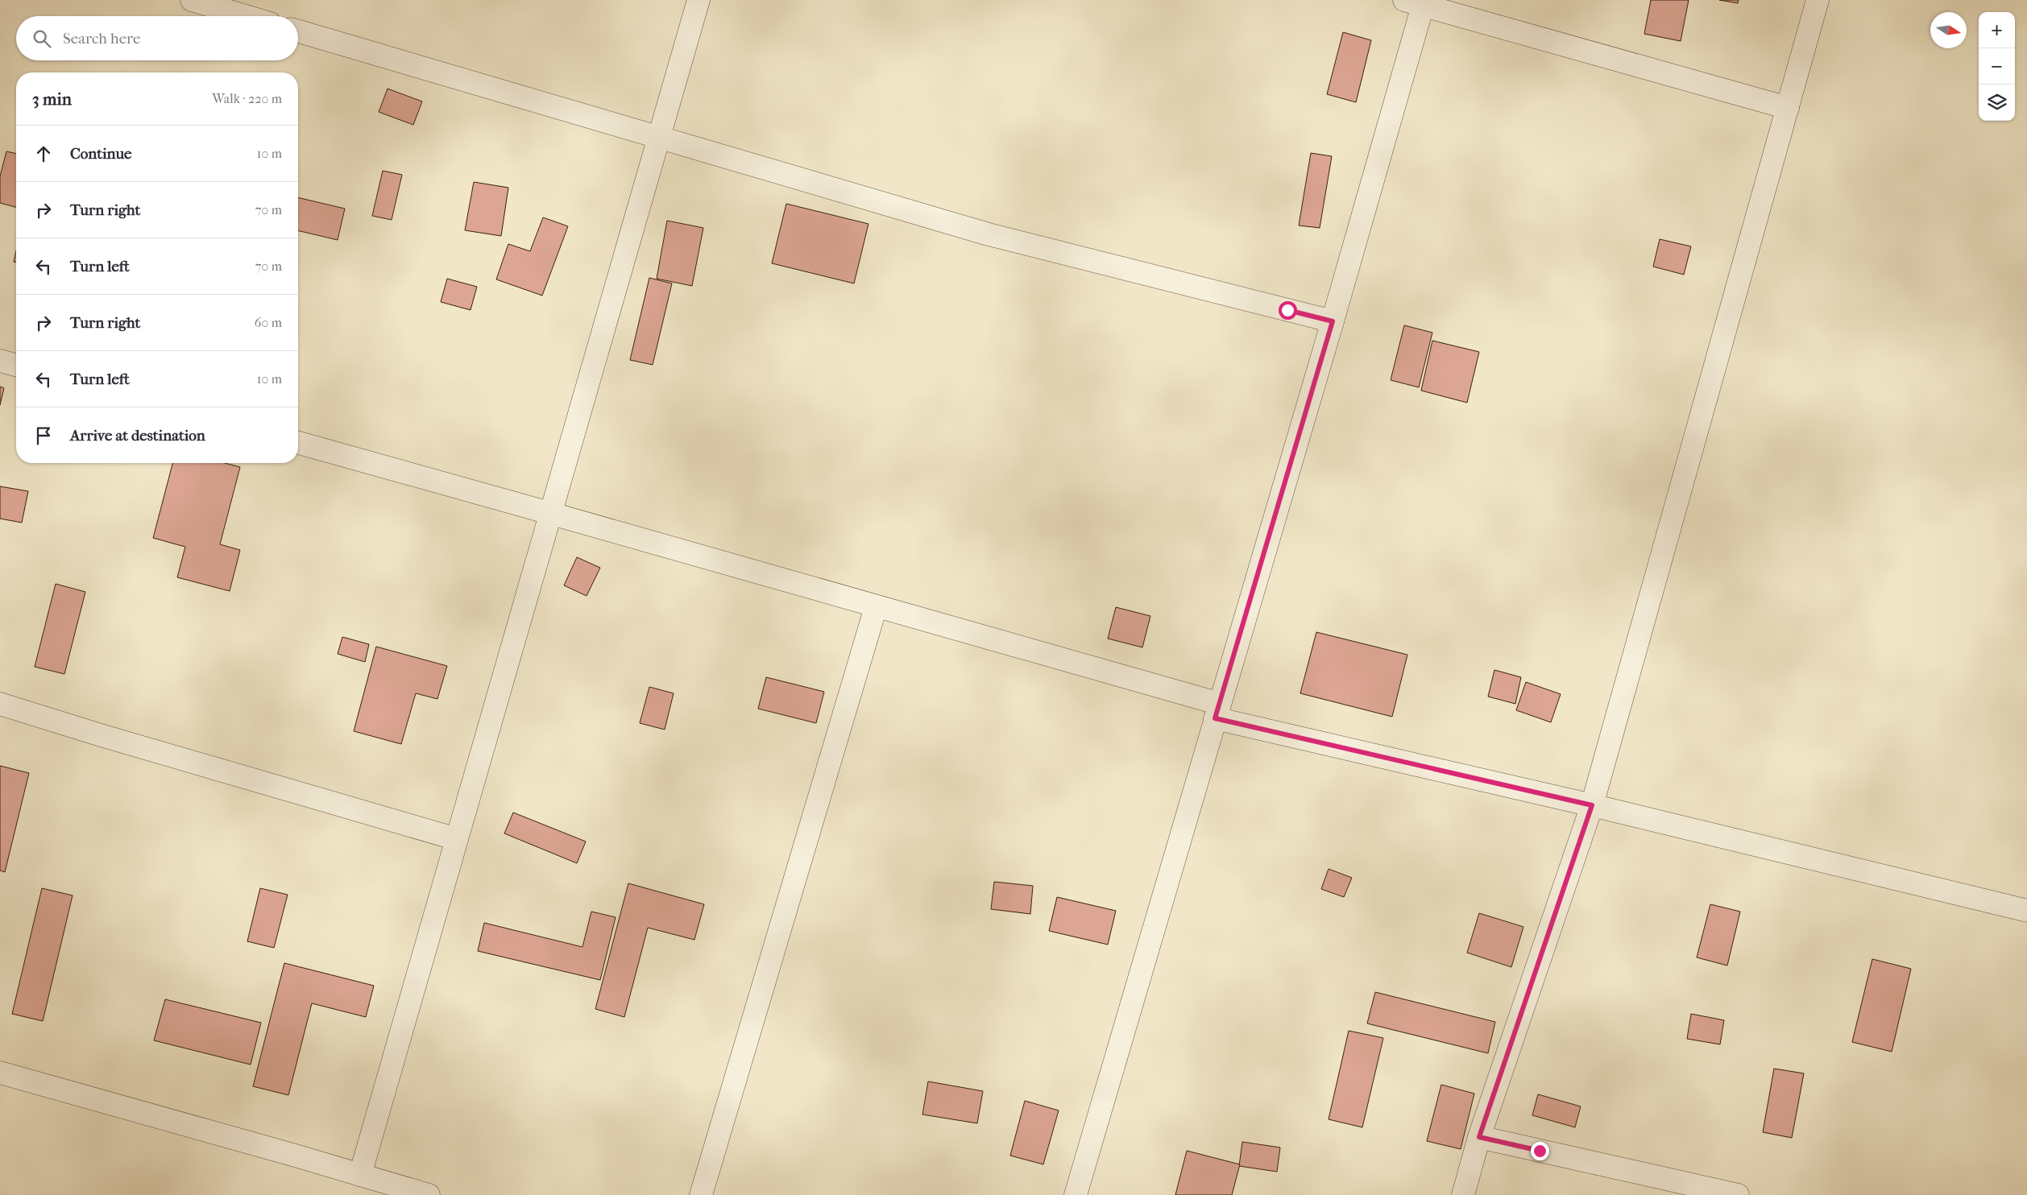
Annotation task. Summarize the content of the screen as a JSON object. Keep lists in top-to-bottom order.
{
  "north": "right",
  "page": {
    "map_buttons": ["+", "−"],
    "search": "Search here",
    "heading": ["3 min", "Walk · 220 m"],
    "list": [
      ["Continue", "10 m"],
      ["Turn right", "70 m"],
      ["Turn left", "70 m"],
      ["Turn right", "60 m"],
      ["Turn left", "10 m"],
      "Arrive at destination"
    ]
  }
}
